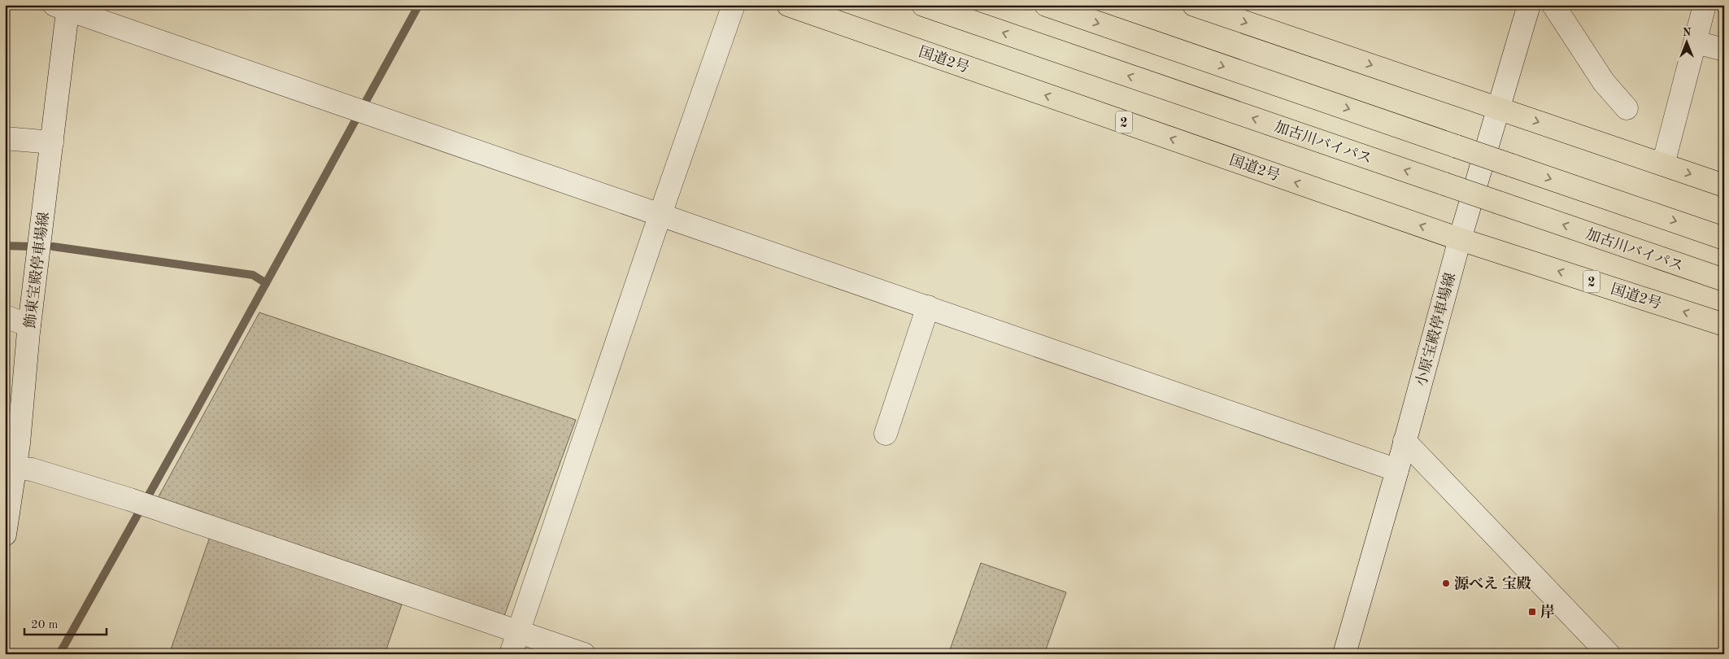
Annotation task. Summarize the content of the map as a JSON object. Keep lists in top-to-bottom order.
{
  "streets": {
    "highway": ["国道2号", "2", "加古川バイパス"],
    "street": ["飾東宝殿停車場線", "小原宝殿停車場線"]
  },
  "crossings": [
    ["国道2号", "小原宝殿停車場線"]
  ],
  "places": {
    "other": ["源べえ 宝殿"],
    "transit": ["岸"]
  },
  "scale_bar": "20 m",
  "north": "top"
}
